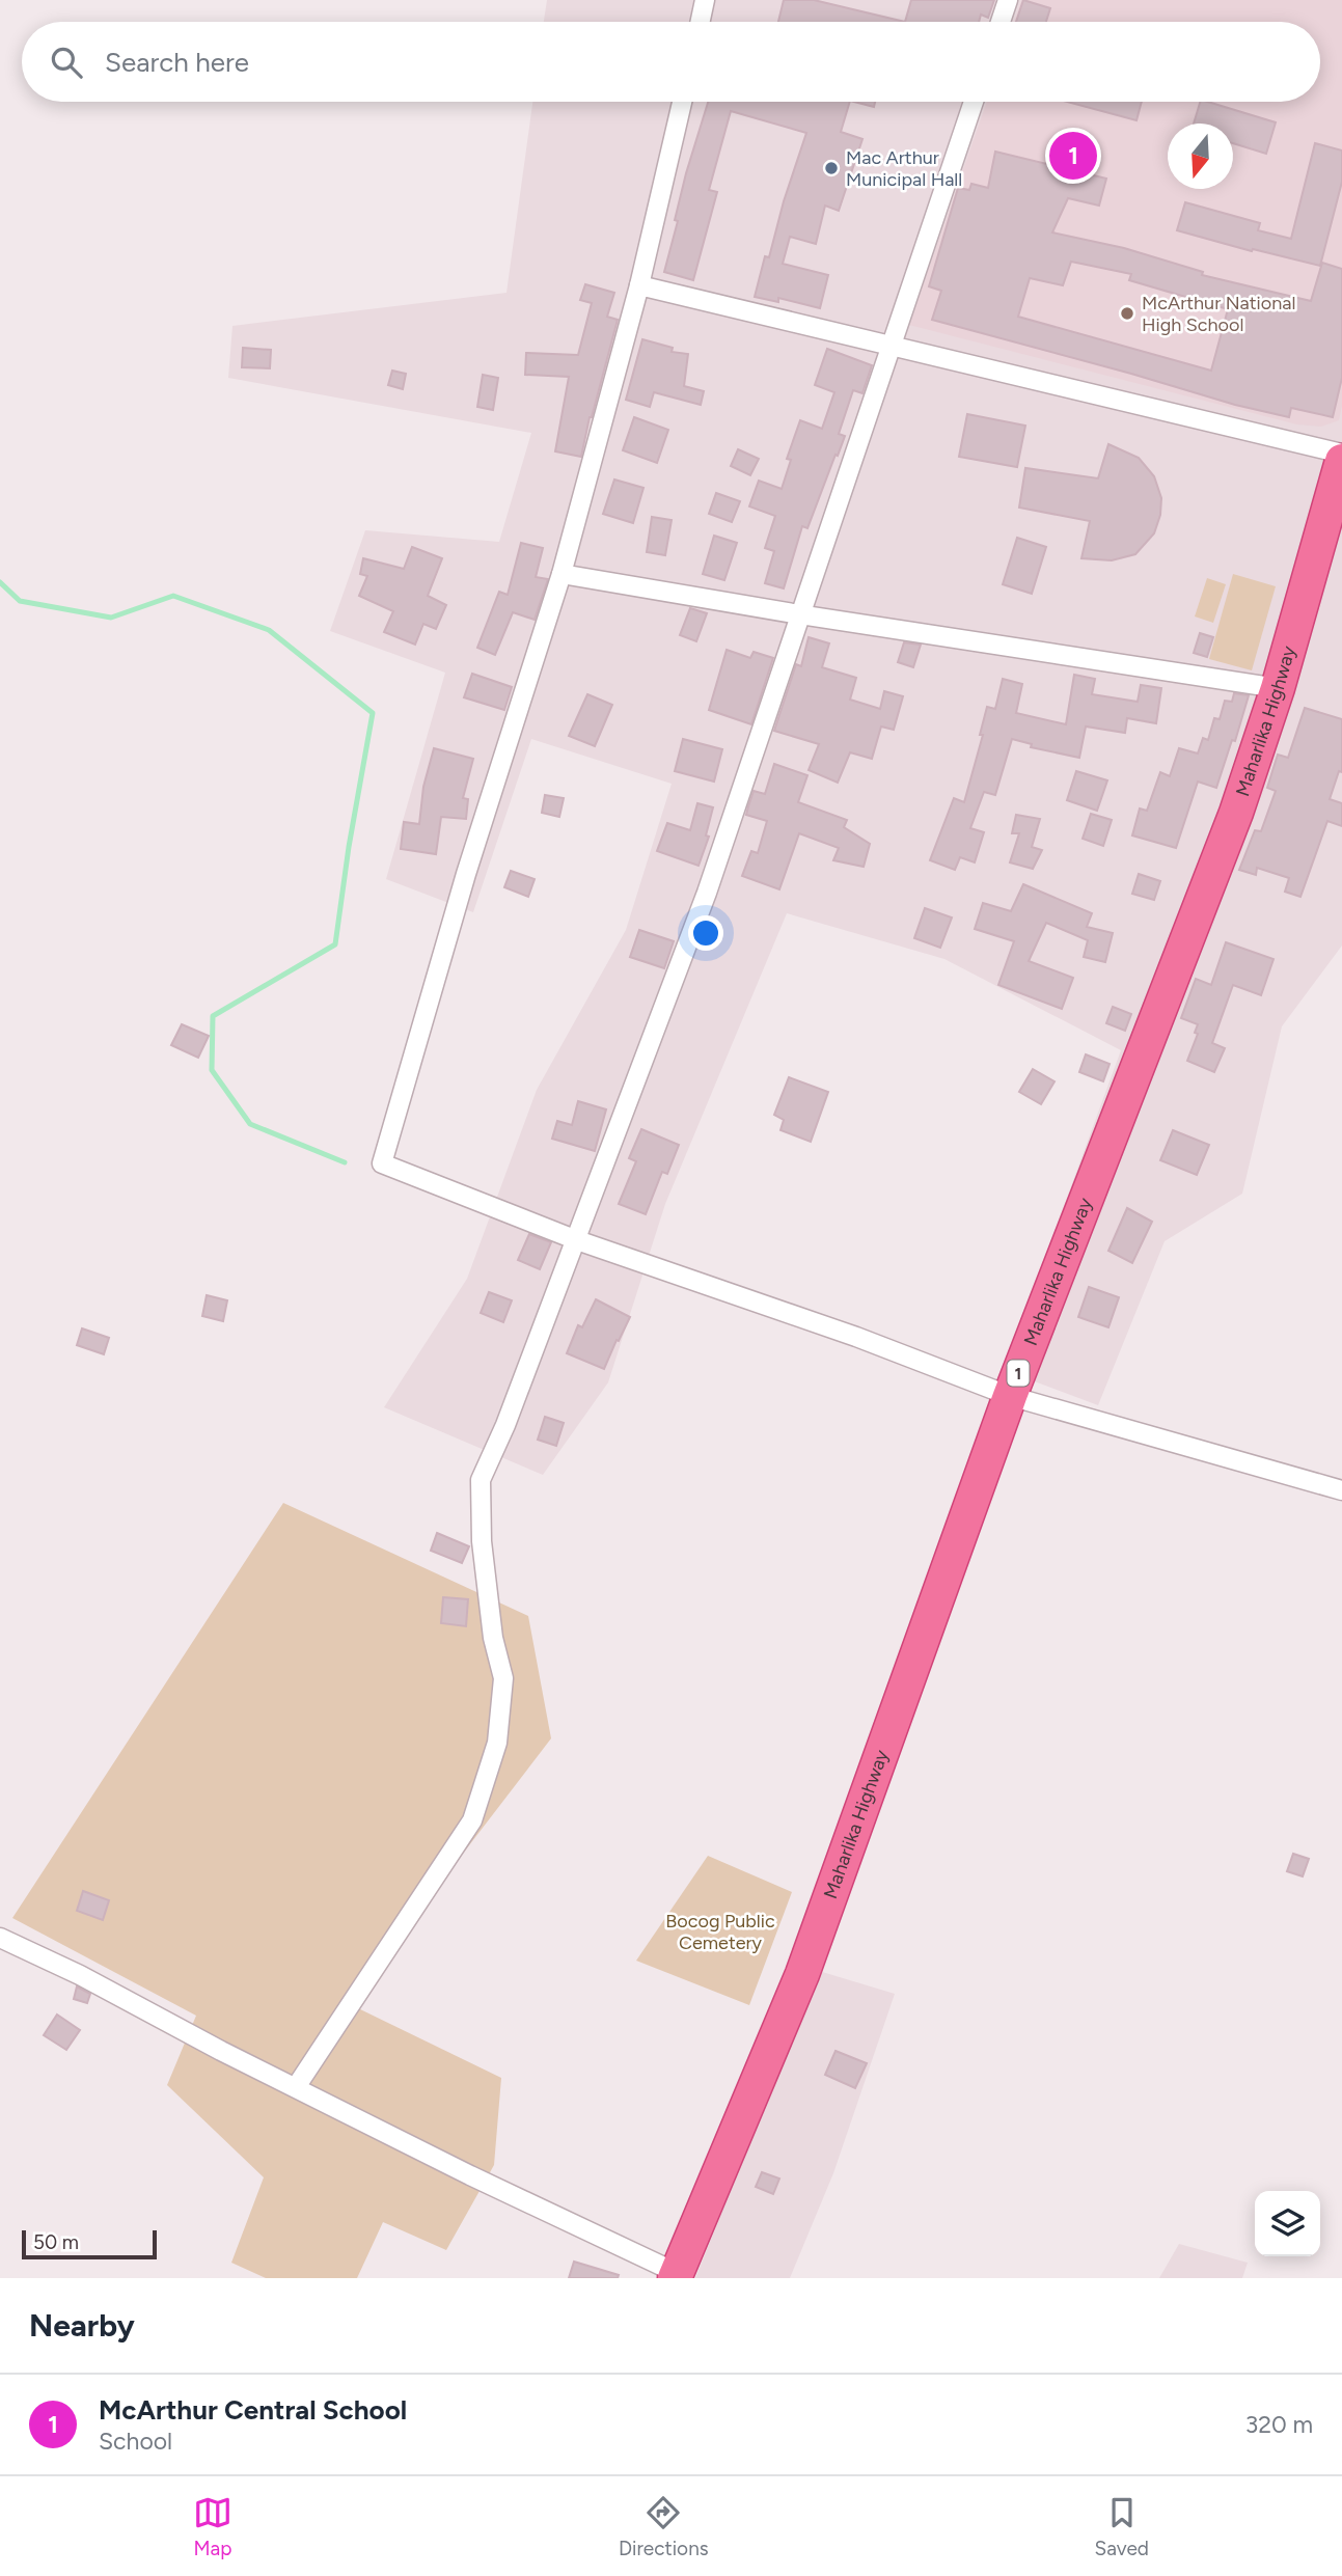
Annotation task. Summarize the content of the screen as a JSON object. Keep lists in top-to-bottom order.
{
  "streets": {
    "highway": ["Maharlika Highway", "1"]
  },
  "parks": ["Bocog Public Cemetery"],
  "places": ["Mac Arthur Municipal Hall", "McArthur National High School"],
  "scale_bar": "50 m",
  "north": "bottom",
  "page": {
    "search": "Search here",
    "pins": "1",
    "scale": "50 m",
    "heading": "Nearby",
    "list": [
      {
        "mark": "1",
        "name": "McArthur Central School",
        "note": "School",
        "value": "320 m"
      }
    ],
    "nav": ["Map", "Directions", "Saved"]
  }
}
